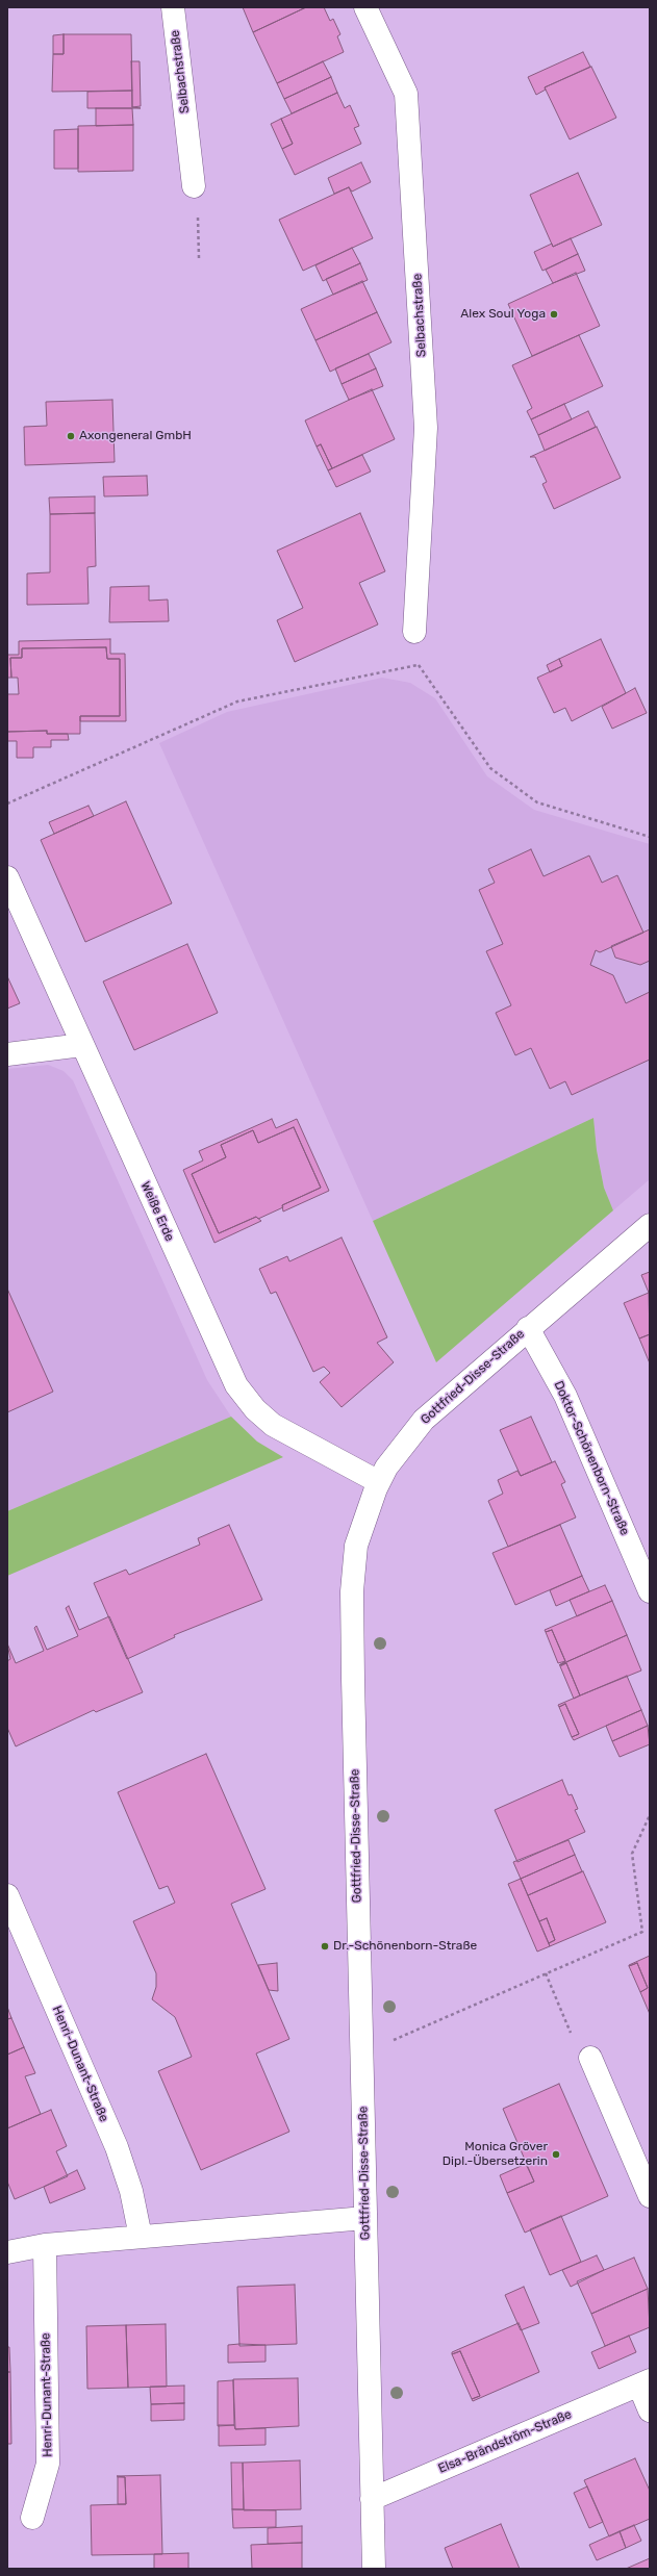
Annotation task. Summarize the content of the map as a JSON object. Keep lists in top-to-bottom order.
{
  "streets": {
    "street": [
      "Selbachstraße",
      "Weiße Erde",
      "Gottfried-Disse-Straße",
      "Doktor-Schönenborn-Straße",
      "Henri-Dunant-Straße",
      "Elsa-Brändström-Straße"
    ]
  },
  "crossings": [
    ["Weiße Erde", "Gottfried-Disse-Straße"],
    ["Gottfried-Disse-Straße", "Doktor-Schönenborn-Straße"],
    ["Gottfried-Disse-Straße", "Elsa-Brändström-Straße"]
  ],
  "places": [
    "Alex Soul Yoga",
    "Axongeneral GmbH",
    "Dr.-Schönenborn-Straße",
    "Monica Gröver Dipl.-Übersetzerin"
  ]
}
